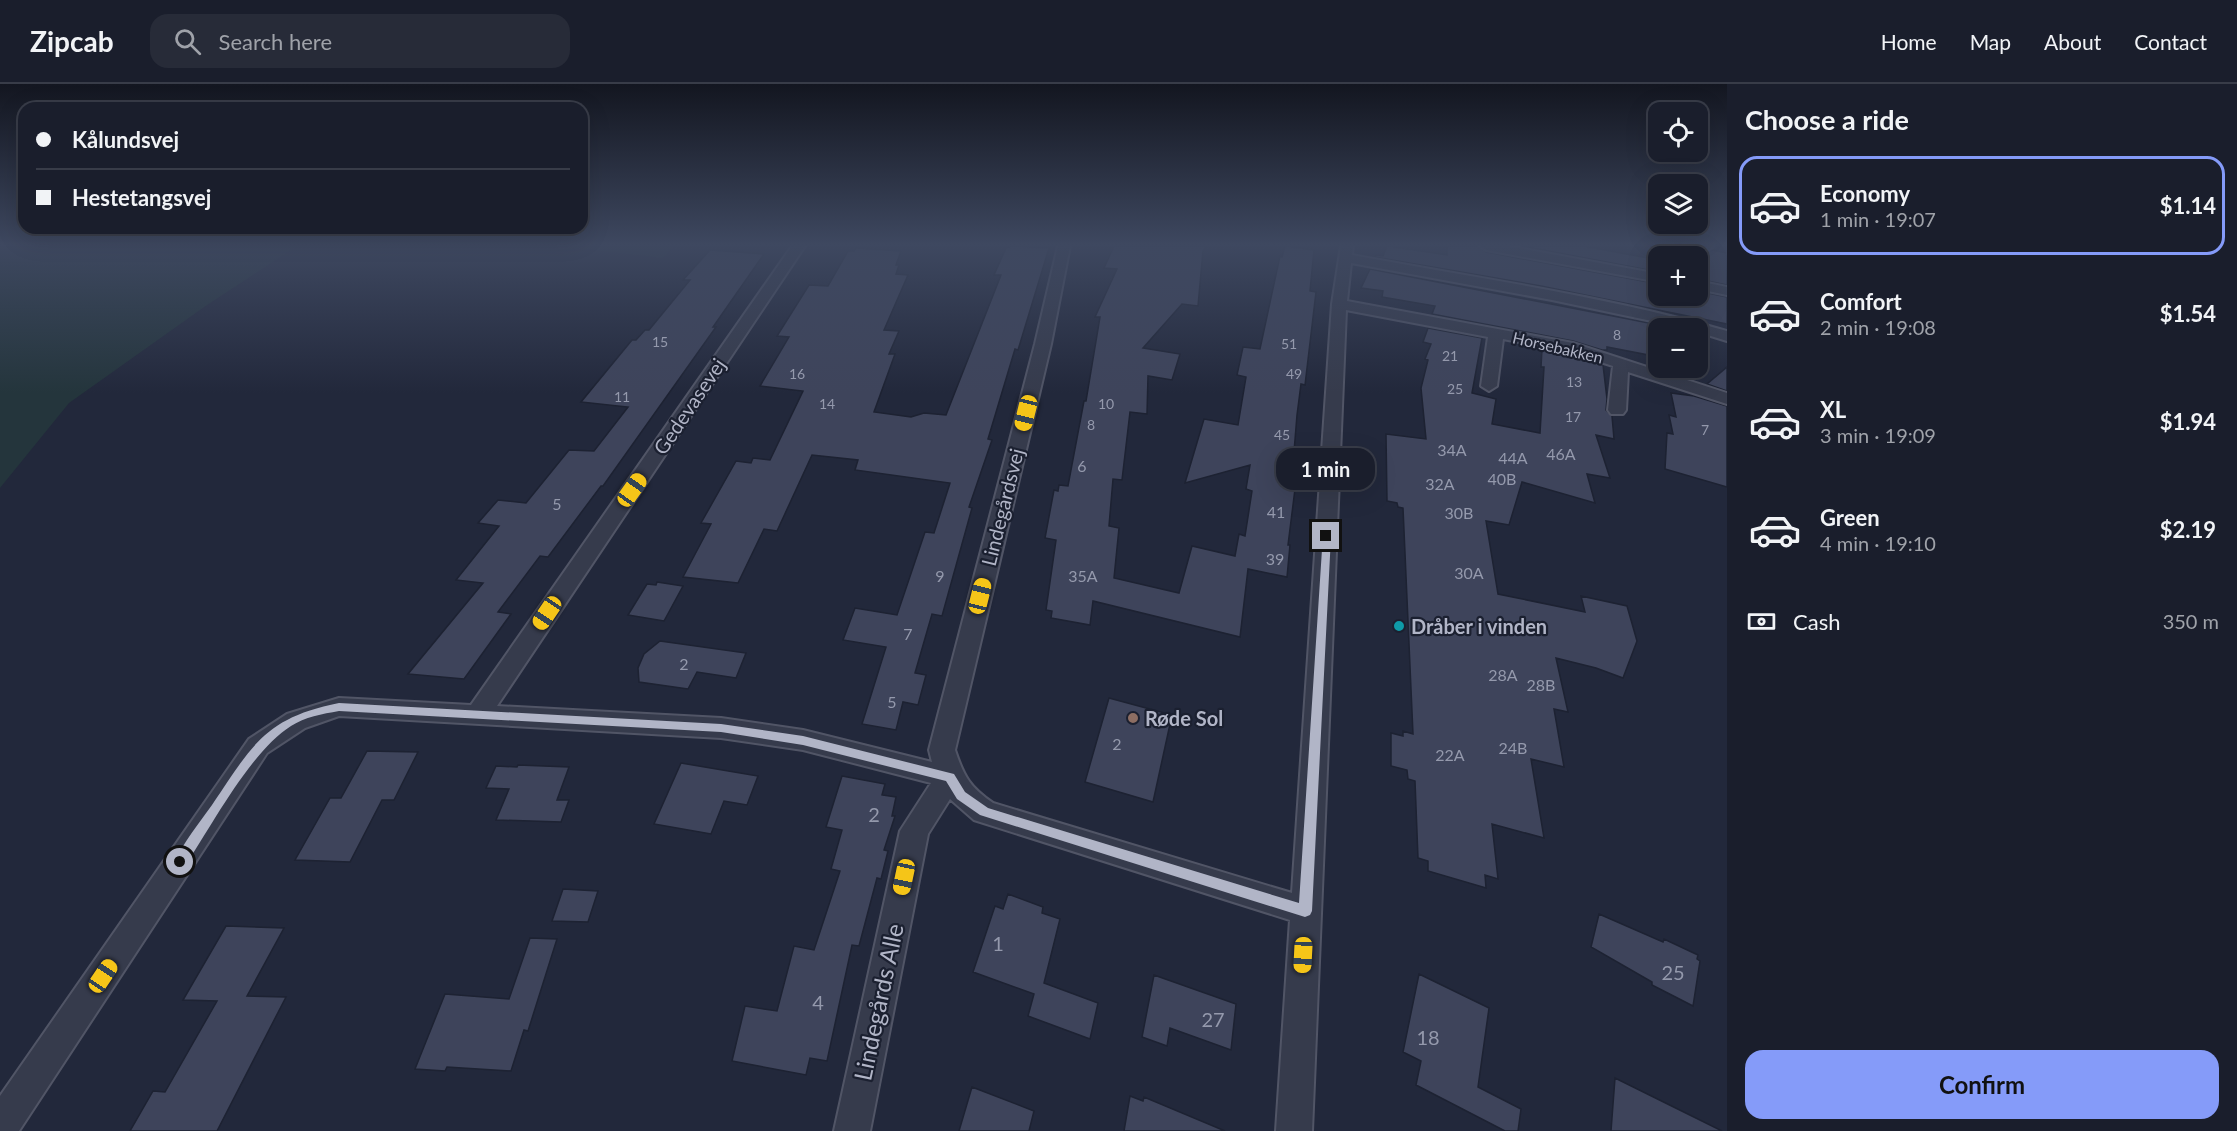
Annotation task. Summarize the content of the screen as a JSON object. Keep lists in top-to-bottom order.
{
  "streets": {
    "street": [
      "Horsebakken",
      "Gedevasevej",
      "Lindegårdsvej",
      "Lindegårds Alle"
    ]
  },
  "crossings": [
    ["Lindegårdsvej", "Lindegårds Alle"]
  ],
  "places": ["Dråber i vinden", "Røde Sol"],
  "house_numbers": [
    "8",
    "15",
    "51",
    "21",
    "16",
    "49",
    "13",
    "25",
    "11",
    "14",
    "10",
    "17",
    "8",
    "7",
    "45",
    "34A",
    "46A",
    "44A",
    "6",
    "40B",
    "32A",
    "5",
    "41",
    "30B",
    "39",
    "30A",
    "9",
    "35A",
    "7",
    "2",
    "28A",
    "28B",
    "5",
    "2",
    "24B",
    "22A",
    "2",
    "1",
    "25",
    "4",
    "27",
    "18"
  ],
  "page": {
    "header": "Zipcab",
    "search": "Search here",
    "nav": [
      "Home",
      "Map",
      "About",
      "Contact"
    ],
    "heading": "Choose a ride",
    "map_buttons": ["+", "−"],
    "banner": ["Kålundsvej", "Hestetangsvej"],
    "list": [
      {
        "name": "Economy",
        "note": "1 min · 19:07",
        "value": "$1.14"
      },
      {
        "name": "Comfort",
        "note": "2 min · 19:08",
        "value": "$1.54"
      },
      {
        "name": "XL",
        "note": "3 min · 19:09",
        "value": "$1.94"
      },
      {
        "name": "Green",
        "note": "4 min · 19:10",
        "value": "$2.19"
      }
    ],
    "bubble": "1 min",
    "pay": ["Cash", "350 m"],
    "buttons": "Confirm"
  }
}
